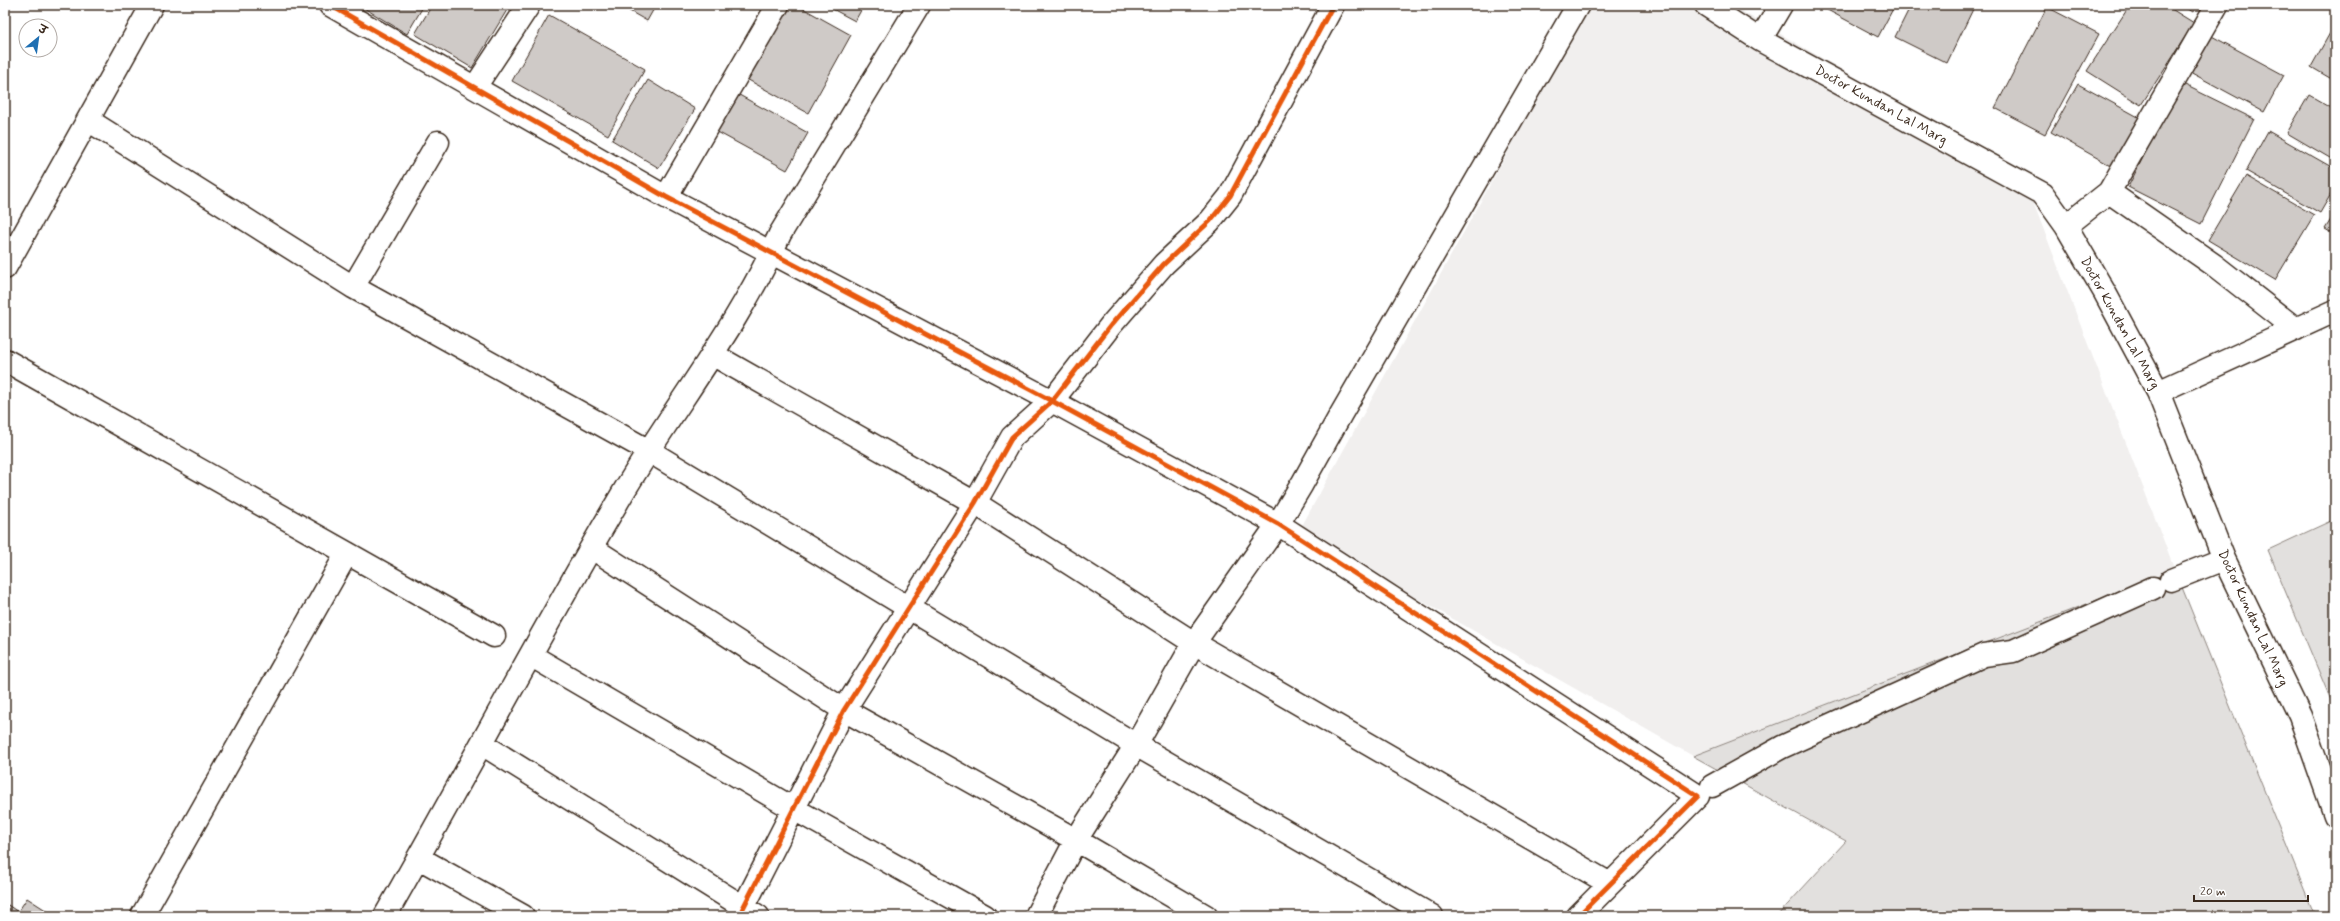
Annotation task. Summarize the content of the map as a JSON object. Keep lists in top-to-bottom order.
{
  "streets": {
    "street": ["Doctor Kundan Lal Marg"]
  },
  "scale_bar": "20 m",
  "north": "top right"
}
